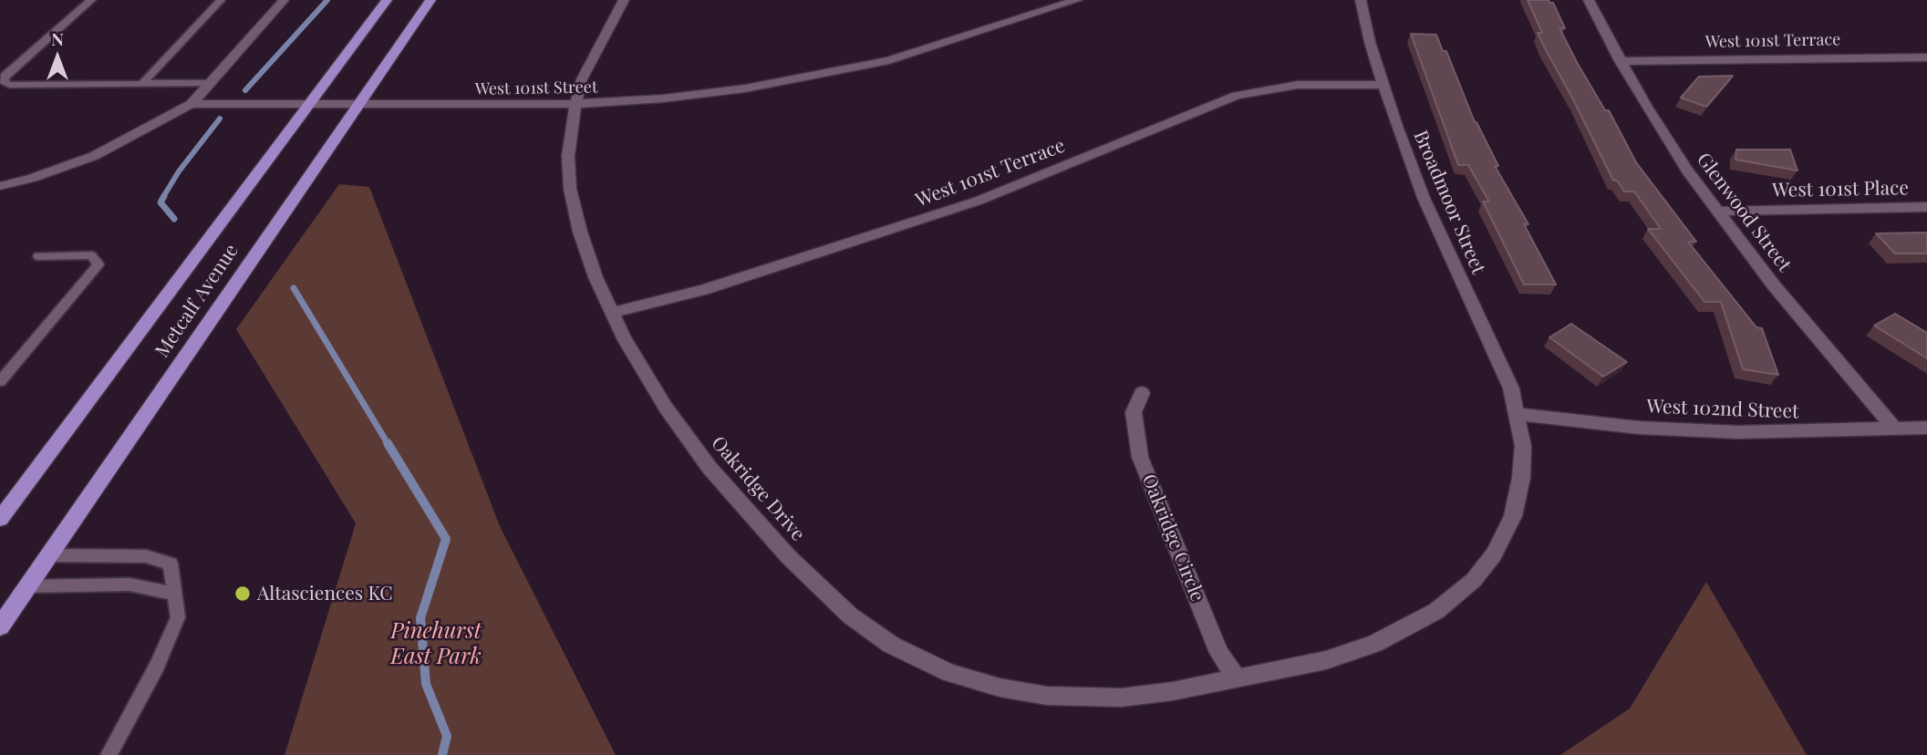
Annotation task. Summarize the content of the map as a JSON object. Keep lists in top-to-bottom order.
{
  "streets": {
    "main road": ["Metcalf Avenue"],
    "street": [
      "West 101st Terrace",
      "West 101st Street",
      "West 101st Place",
      "Broadmoor Street",
      "Glenwood Street",
      "West 102nd Street",
      "Oakridge Drive",
      "Oakridge Circle"
    ]
  },
  "crossings": [
    ["West 101st Terrace", "Broadmoor Street"],
    ["West 101st Terrace", "Glenwood Street"],
    ["West 101st Terrace", "Oakridge Drive"],
    ["West 101st Street", "Metcalf Avenue"],
    ["West 101st Street", "Oakridge Drive"],
    ["West 101st Place", "Glenwood Street"],
    ["Broadmoor Street", "West 102nd Street"],
    ["Broadmoor Street", "Oakridge Drive"],
    ["Broadmoor Street", "Oakridge Circle"],
    ["Glenwood Street", "West 102nd Street"],
    ["Oakridge Drive", "Oakridge Circle"]
  ],
  "parks": ["Pinehurst East Park"],
  "places": ["Altasciences KC"],
  "north": "top"
}
